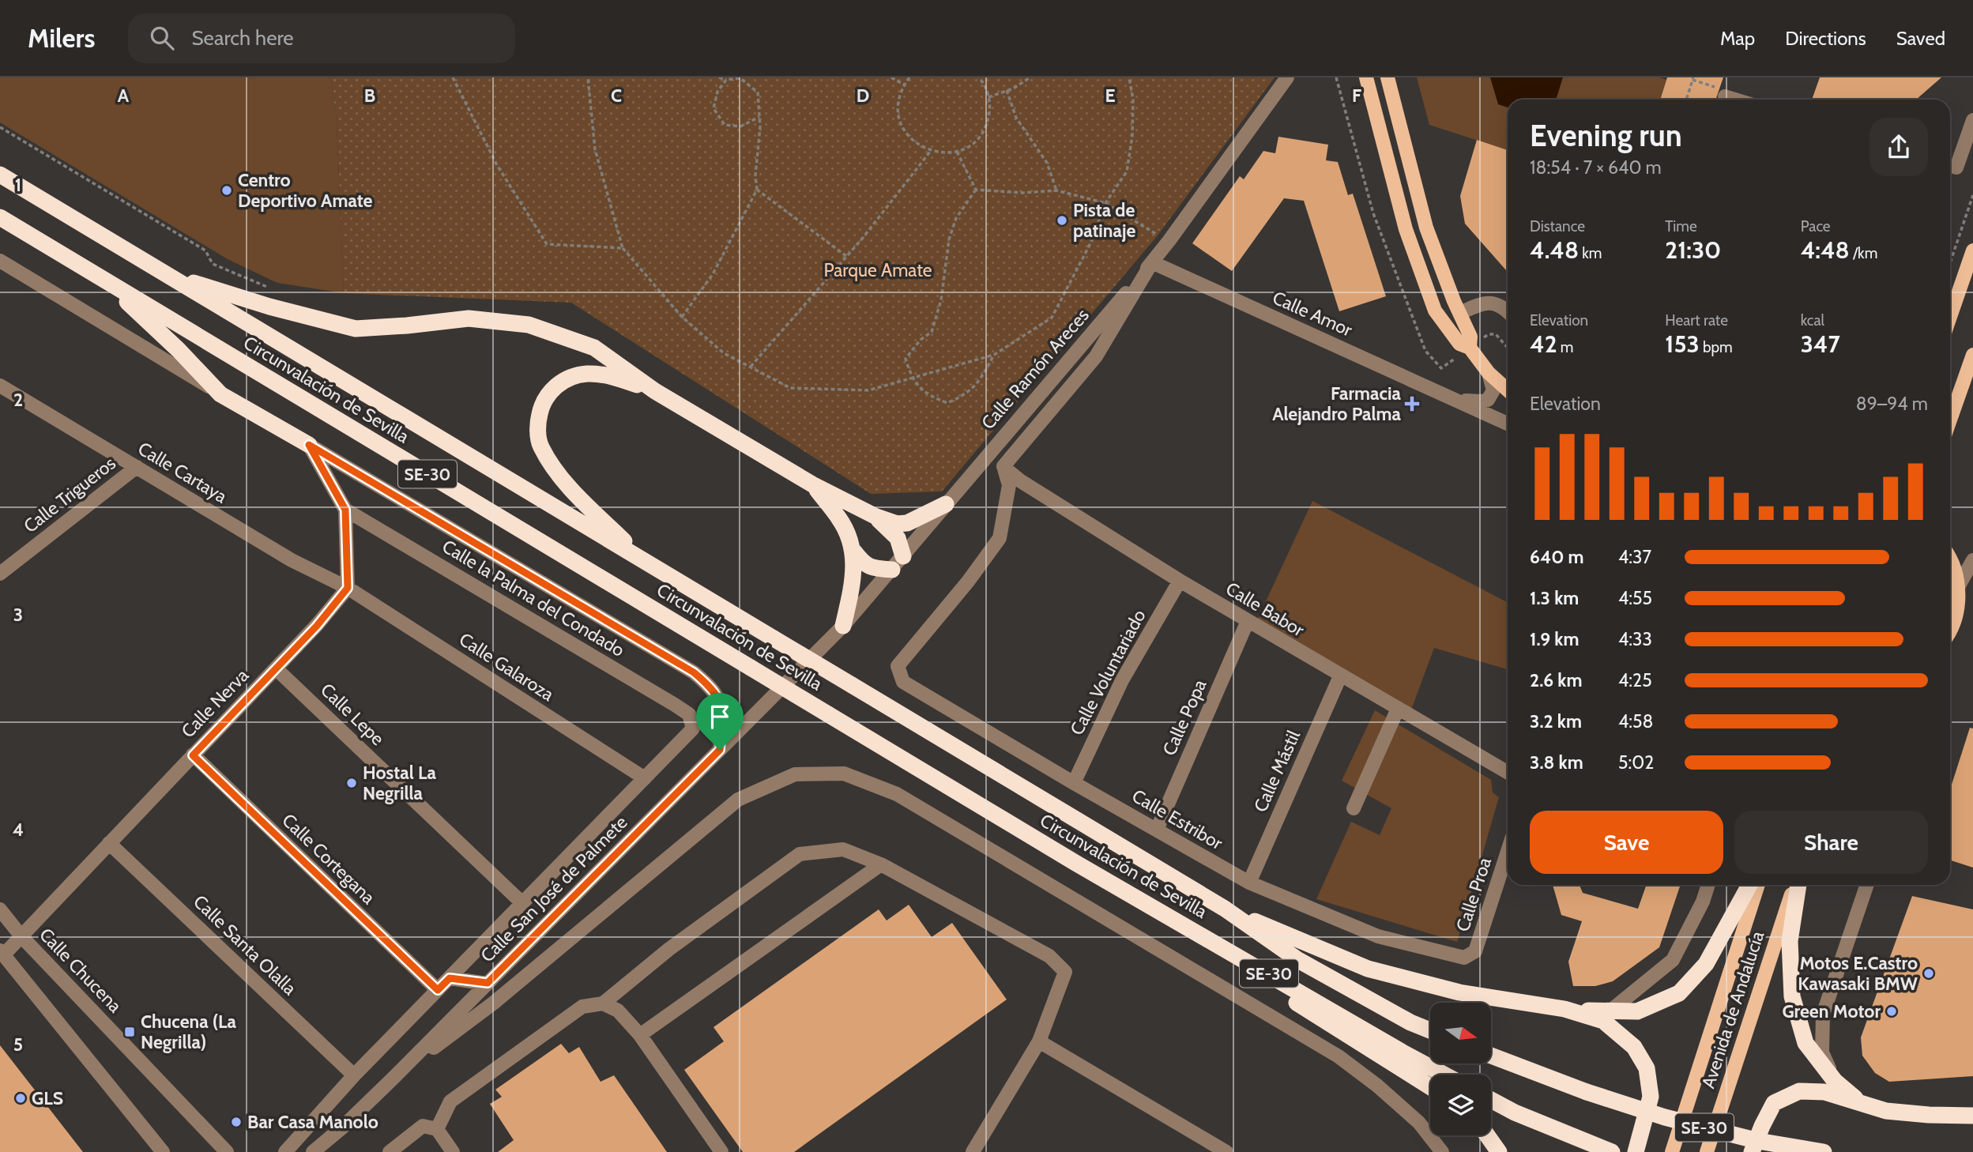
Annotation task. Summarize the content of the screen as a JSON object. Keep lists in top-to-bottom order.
{
  "streets": {
    "highway": ["Circunvalación de Sevilla", "SE-30"],
    "main road": ["Avenida de Andalucía"],
    "street": [
      "Calle Amor",
      "Calle Ramón Areces",
      "Calle Cartaya",
      "Calle Trigueros",
      "Calle la Palma del Condado",
      "Calle Babor",
      "Calle Galaroza",
      "Calle Voluntariado",
      "Calle Nerva",
      "Calle Lepe",
      "Calle Popa",
      "Calle Mástil",
      "Calle Estribor",
      "Calle Cortegana",
      "Calle San José de Palmete",
      "Calle Proa",
      "Calle Santa Olalla",
      "Calle Chucena"
    ]
  },
  "crossings": [
    ["Calle Amor", "Calle Ramón Areces"],
    ["Calle Ramón Areces", "Calle San José de Palmete"],
    ["Calle Cartaya", "Calle Trigueros"],
    ["Calle Cartaya", "Calle Galaroza"],
    ["Calle Cartaya", "Calle Nerva"],
    ["Calle la Palma del Condado", "Calle San José de Palmete"],
    ["Calle Babor", "Calle Voluntariado"],
    ["Calle Babor", "Calle Popa"],
    ["Calle Babor", "Calle Mástil"],
    ["Calle Babor", "Calle Estribor"],
    ["Calle Galaroza", "Calle Nerva"],
    ["Calle Galaroza", "Calle San José de Palmete"],
    ["Calle Voluntariado", "Calle Estribor"],
    ["Calle Nerva", "Calle Lepe"],
    ["Calle Nerva", "Calle Cortegana"],
    ["Calle Nerva", "Calle Santa Olalla"],
    ["Calle Nerva", "Calle Chucena"],
    ["Calle Lepe", "Calle San José de Palmete"],
    ["Calle Popa", "Calle Estribor"],
    ["Calle Mástil", "Calle Estribor"],
    ["Calle Estribor", "Calle Proa"],
    ["Calle Cortegana", "Calle San José de Palmete"],
    ["Calle San José de Palmete", "Calle Santa Olalla"]
  ],
  "parks": ["Parque Amate"],
  "places": {
    "other": [
      "Centro Deportivo Amate",
      "Pista de patinaje",
      "Hostal La Negrilla",
      "Motos E.Castro Kawasaki BMW",
      "Green Motor",
      "GLS",
      "Bar Casa Manolo"
    ],
    "health": ["Farmacia Alejandro Palma"],
    "transit": ["Chucena (La Negrilla)"]
  },
  "north": "right",
  "page": {
    "header": "Milers",
    "search": "Search here",
    "nav": ["Map", "Directions", "Saved"],
    "heading": ["Evening run", "18:54 · 7 × 640 m"],
    "stats": [
      ["Distance", "4.48 km"],
      ["Time", "21:30"],
      ["Pace", "4:48 /km"],
      ["Elevation", "42 m"],
      ["Heart rate", "153 bpm"],
      ["kcal", "347"]
    ],
    "chart": ["Elevation", "89–94 m"],
    "list": [
      {
        "name": "640 m",
        "note": "4:37"
      },
      {
        "name": "1.3 km",
        "note": "4:55"
      },
      {
        "name": "1.9 km",
        "note": "4:33"
      },
      {
        "name": "2.6 km",
        "note": "4:25"
      },
      {
        "name": "3.2 km",
        "note": "4:58"
      },
      {
        "name": "3.8 km",
        "note": "5:02"
      }
    ],
    "buttons": ["Save", "Share"]
  },
  "grid": {
    "columns": [
      "A",
      "B",
      "C",
      "D",
      "E",
      "F"
    ],
    "rows": [
      "1",
      "2",
      "3",
      "4",
      "5"
    ]
  }
}
